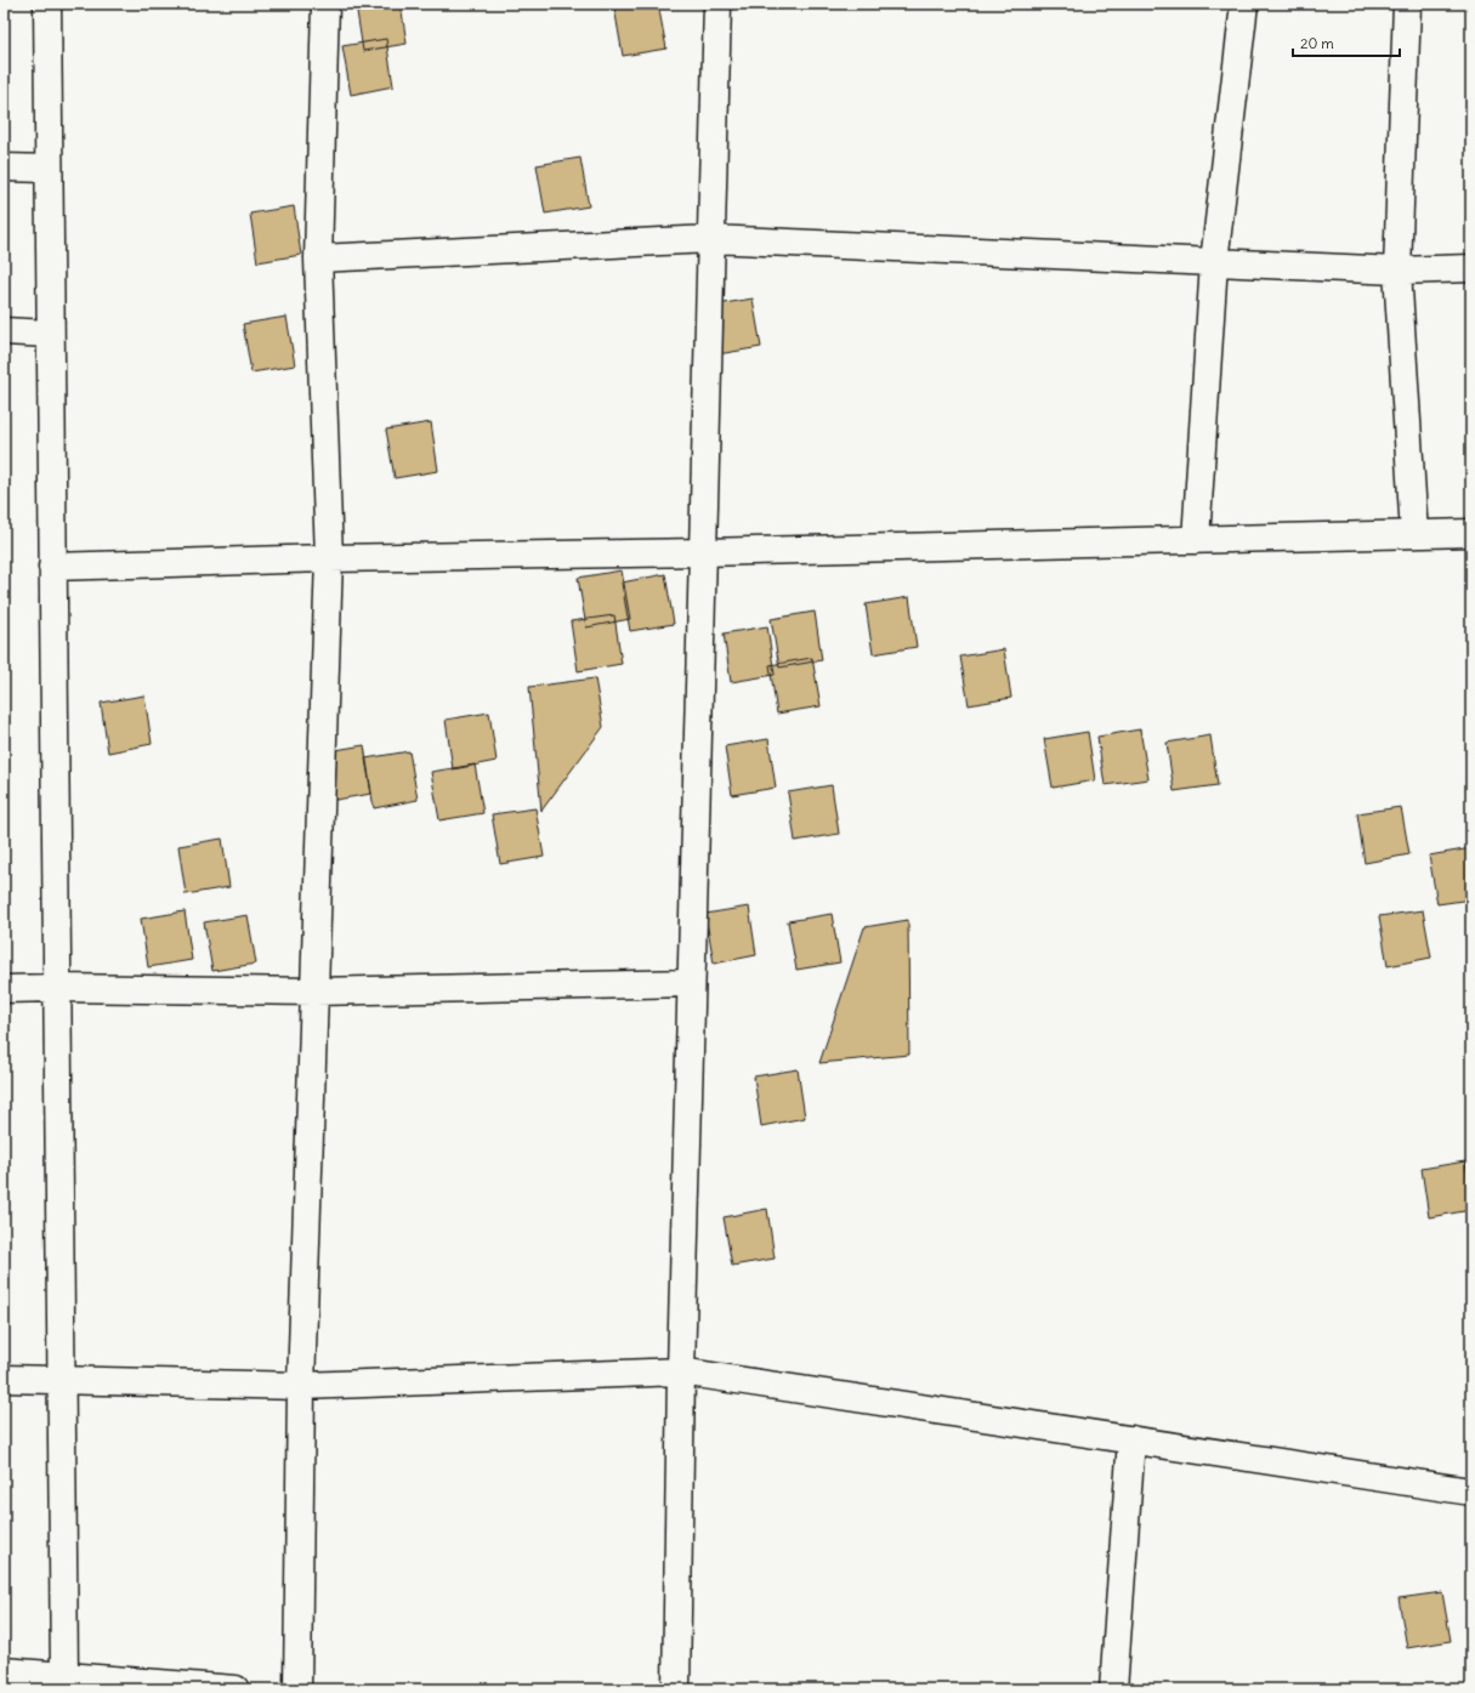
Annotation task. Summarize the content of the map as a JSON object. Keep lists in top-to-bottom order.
{
  "scale_bar": "20 m"
}
